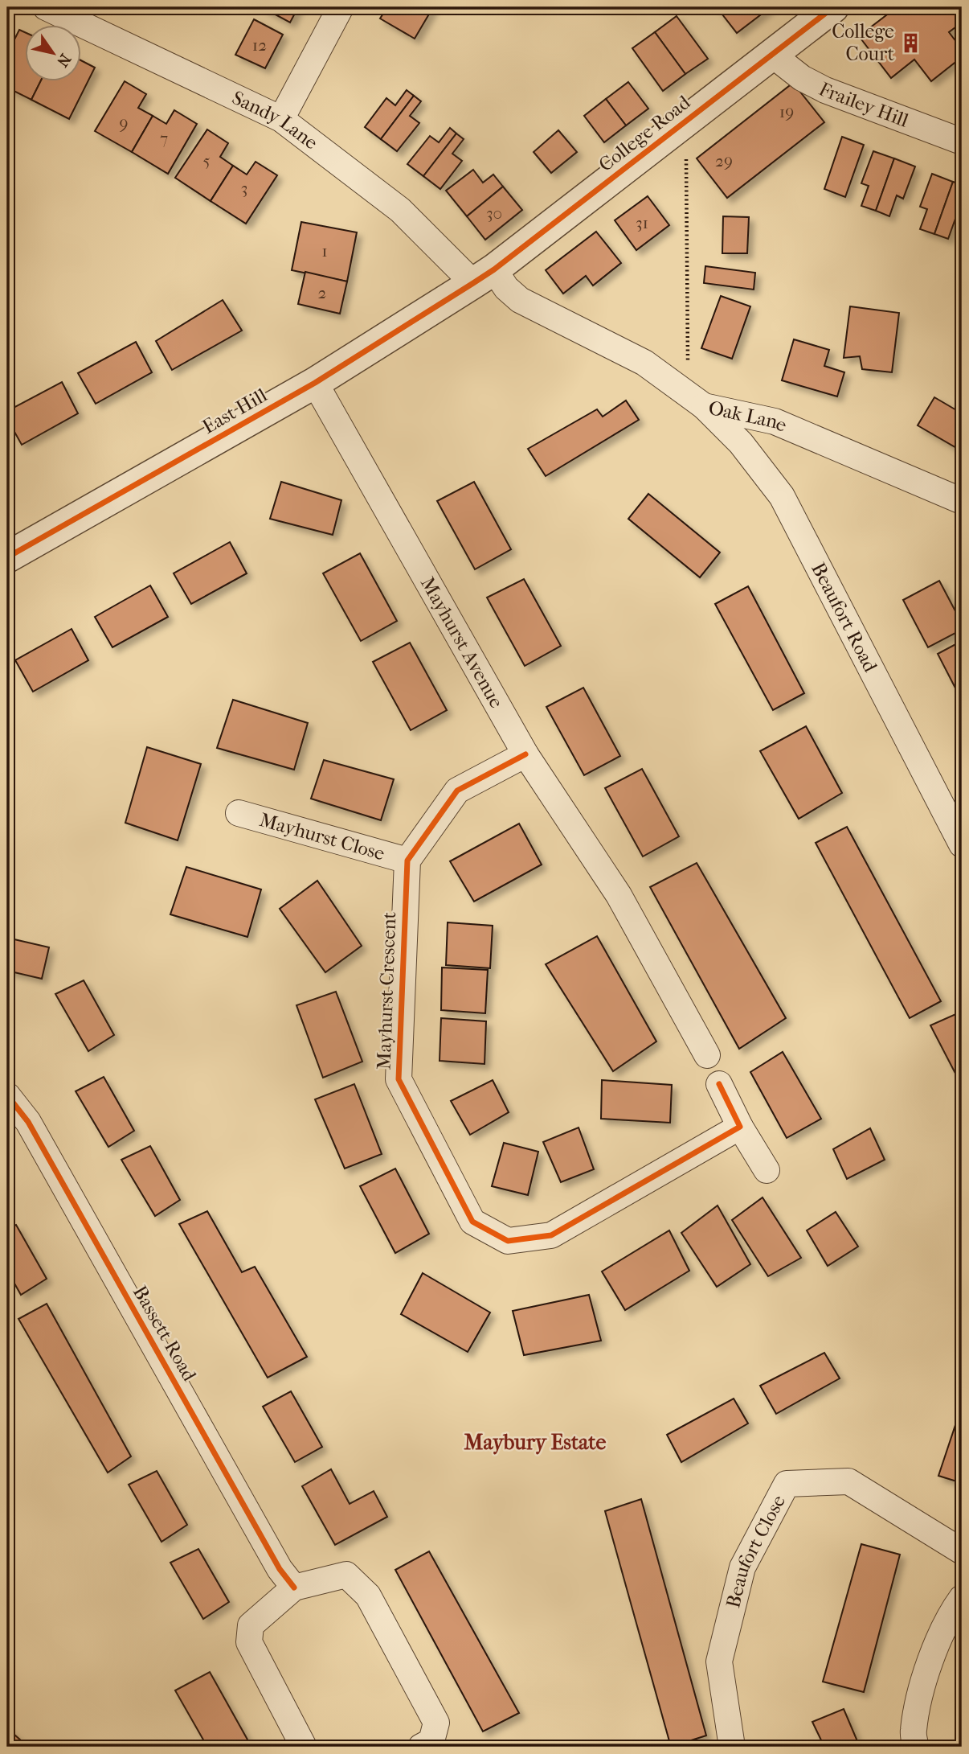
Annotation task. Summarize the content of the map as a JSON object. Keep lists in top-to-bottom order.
{
  "streets": {
    "street": [
      "Frailey Hill",
      "Sandy Lane",
      "College Road",
      "East Hill",
      "Oak Lane",
      "Beaufort Road",
      "Mayhurst Avenue",
      "Mayhurst Close",
      "Mayhurst Crescent",
      "Bassett Road",
      "Beaufort Close"
    ]
  },
  "crossings": [
    ["Frailey Hill", "College Road"],
    ["Sandy Lane", "College Road"],
    ["Sandy Lane", "East Hill"],
    ["Sandy Lane", "Oak Lane"],
    ["College Road", "East Hill"],
    ["College Road", "Oak Lane"],
    ["East Hill", "Oak Lane"],
    ["East Hill", "Mayhurst Avenue"],
    ["Oak Lane", "Beaufort Road"],
    ["Mayhurst Close", "Mayhurst Crescent"]
  ],
  "districts": ["Maybury Estate"],
  "places": {
    "building": ["College Court"]
  },
  "house_numbers": [
    "12",
    "19",
    "9",
    "7",
    "5",
    "29",
    "3",
    "30",
    "31",
    "1",
    "2"
  ],
  "north": "bottom right"
}
